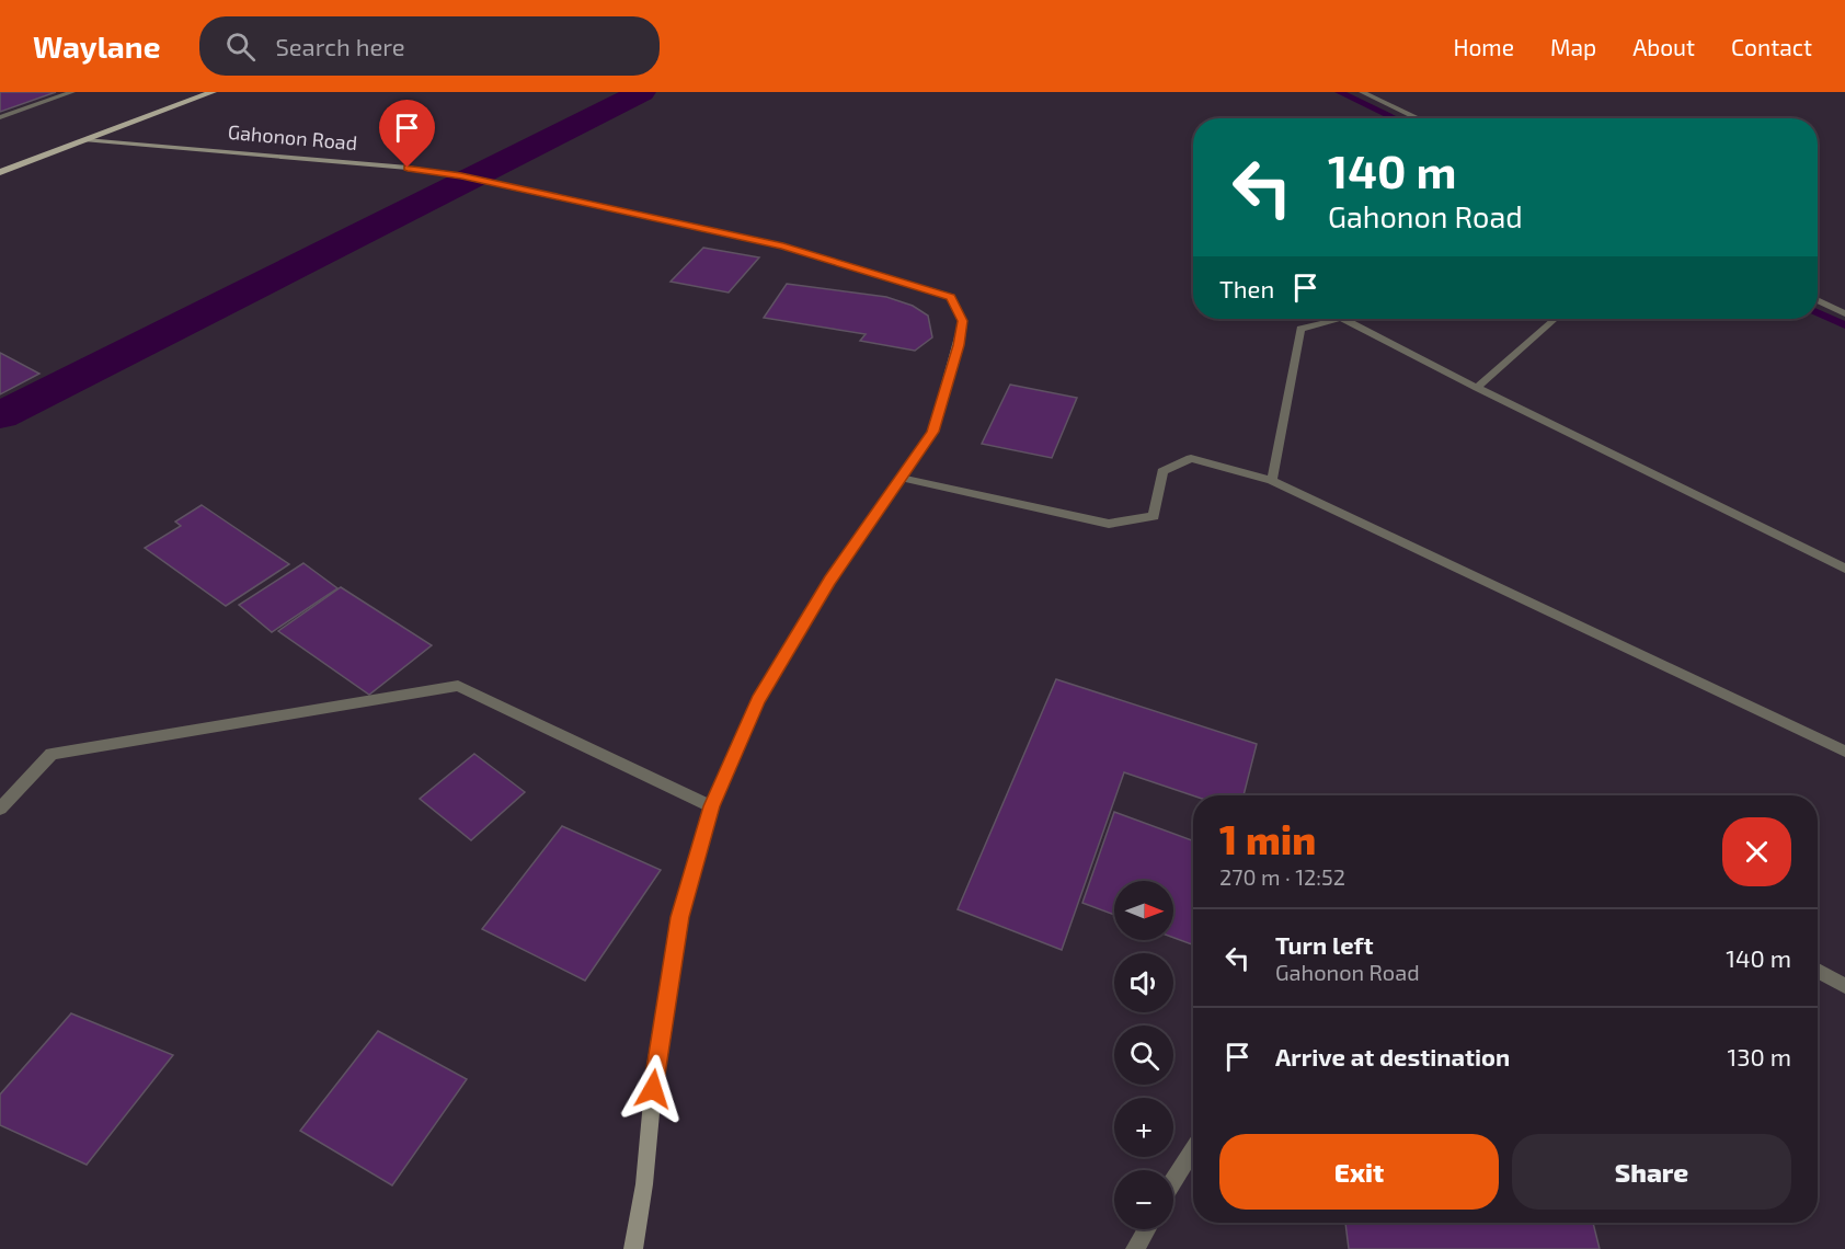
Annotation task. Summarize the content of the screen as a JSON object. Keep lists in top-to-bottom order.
{
  "streets": {
    "street": ["Gahonon Road"]
  },
  "north": "right",
  "page": {
    "header": "Waylane",
    "search": "Search here",
    "nav": [
      "Home",
      "Map",
      "About",
      "Contact"
    ],
    "turn": ["140 m", "Gahonon Road"],
    "then": "Then",
    "heading": ["1 min", "270 m · 12:52"],
    "map_buttons": ["+", "−"],
    "list": [
      {
        "name": "Turn left",
        "note": "Gahonon Road",
        "value": "140 m"
      },
      {
        "name": "Arrive at destination",
        "value": "130 m"
      }
    ],
    "buttons": ["Exit", "Share"]
  }
}
